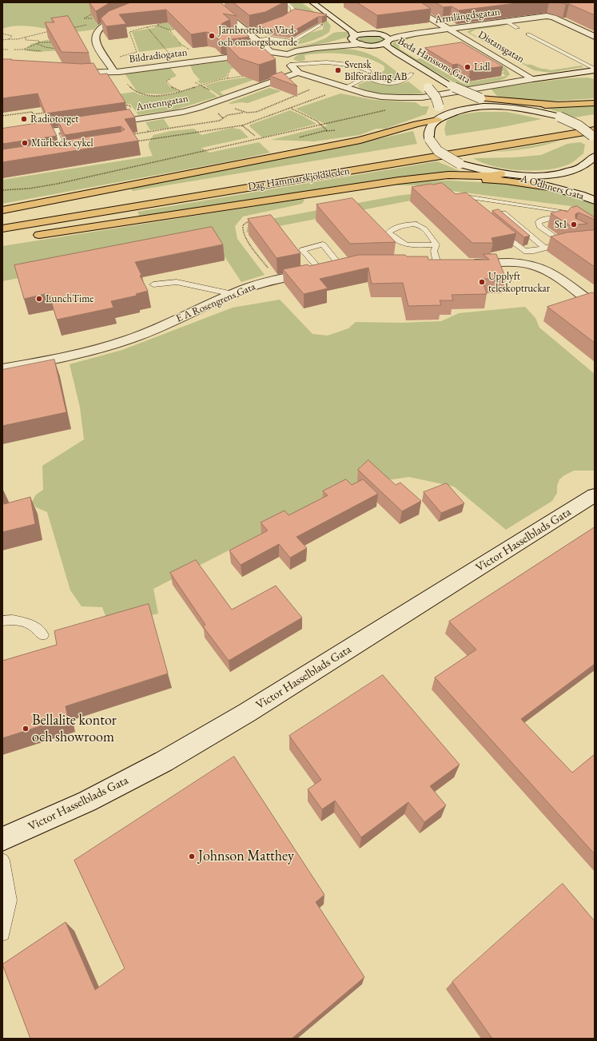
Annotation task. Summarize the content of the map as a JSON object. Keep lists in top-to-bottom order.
{
  "streets": {
    "main road": ["Dag Hammarskjöldsleden"],
    "street": [
      "Armlängdsgatan",
      "Distansgatan",
      "Bildradiogatan",
      "Beda Hanssons Gata",
      "Antenngatan",
      "A Odhners Gata",
      "E A Rosengrens Gata",
      "Victor Hasselblads Gata"
    ]
  },
  "crossings": [
    ["Armlängdsgatan", "Distansgatan"],
    ["Armlängdsgatan", "Beda Hanssons Gata"],
    ["Bildradiogatan", "Beda Hanssons Gata"]
  ],
  "places": [
    "Järnbrottshus Vård- och omsorgsboende",
    "Lidl",
    "Svensk Bilförädling AB",
    "Radiotorget",
    "Mürbecks cykel",
    "St1",
    "Upplyft teleskoptruckar",
    "LunchTime",
    "Bellalite kontor och showroom",
    "Johnson Matthey"
  ]
}
